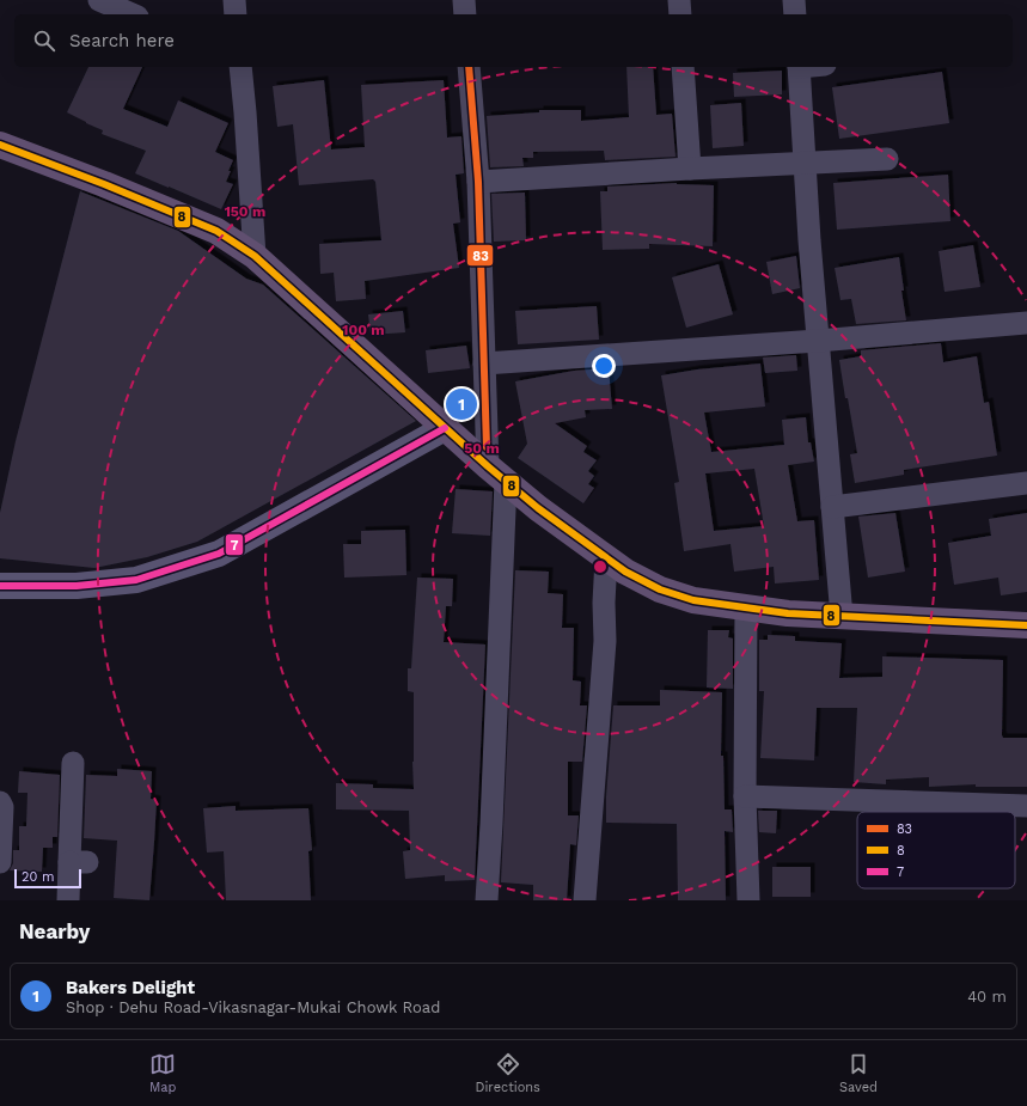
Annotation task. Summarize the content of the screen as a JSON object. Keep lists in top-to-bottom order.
{
  "lines": ["transit line 83", "transit line 8", "transit line 7"],
  "legend": ["83", "8", "7"],
  "scale_bar": "20 m",
  "page": {
    "search": "Search here",
    "pins": "1",
    "scale": "20 m",
    "heading": "Nearby",
    "list": [
      {
        "mark": "1",
        "name": "Bakers Delight",
        "note": "Shop · Dehu Road-Vikasnagar-Mukai Chowk Road",
        "value": "40 m"
      }
    ],
    "nav": ["Map", "Directions", "Saved"]
  },
  "rings": ["150 m", "100 m", "50 m"]
}
